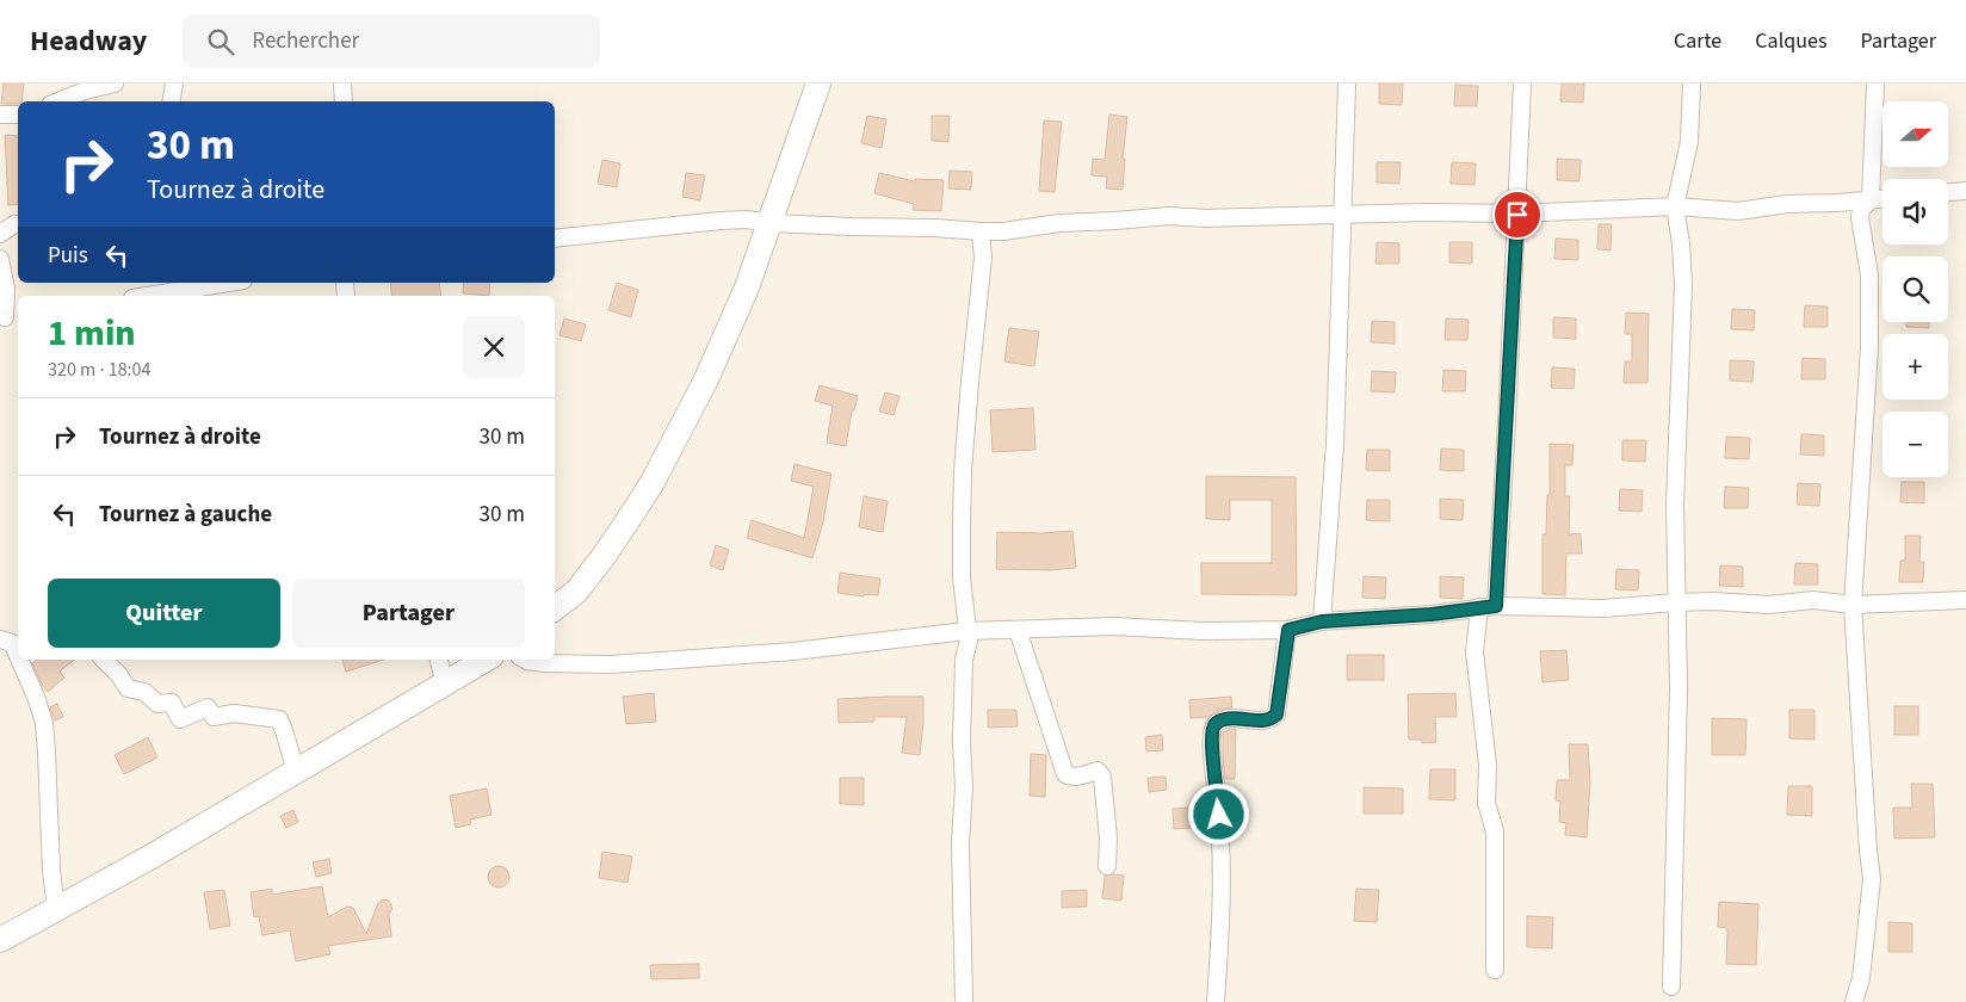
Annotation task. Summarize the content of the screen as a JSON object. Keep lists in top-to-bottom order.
{
  "north": "right",
  "page": {
    "header": "Headway",
    "search": "Rechercher",
    "nav": ["Carte", "Calques", "Partager"],
    "map_buttons": ["+", "−"],
    "turn": ["30 m", "Tournez à droite"],
    "then": "Puis",
    "heading": ["1 min", "320 m · 18:04"],
    "list": [
      {
        "name": "Tournez à droite",
        "value": "30 m"
      },
      {
        "name": "Tournez à gauche",
        "value": "30 m"
      }
    ],
    "buttons": ["Quitter", "Partager"]
  }
}
